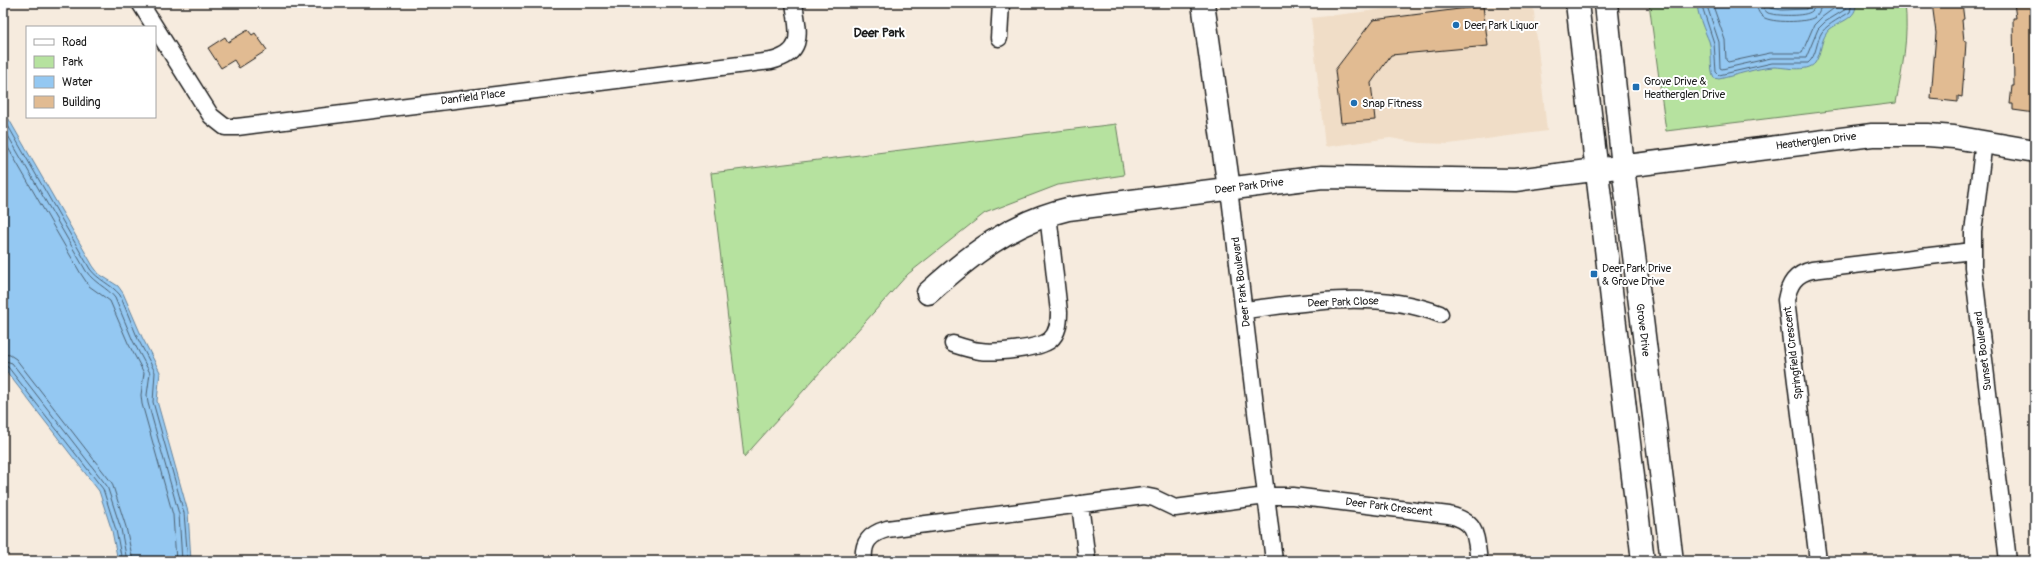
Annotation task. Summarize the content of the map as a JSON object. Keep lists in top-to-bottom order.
{
  "streets": {
    "street": [
      "Danfield Place",
      "Heatherglen Drive",
      "Deer Park Drive",
      "Deer Park Boulevard",
      "Deer Park Close",
      "Grove Drive",
      "Sunset Boulevard",
      "Springfield Crescent",
      "Deer Park Crescent"
    ]
  },
  "crossings": [
    ["Heatherglen Drive", "Deer Park Drive"],
    ["Heatherglen Drive", "Grove Drive"],
    ["Heatherglen Drive", "Sunset Boulevard"],
    ["Deer Park Drive", "Deer Park Boulevard"],
    ["Deer Park Boulevard", "Deer Park Close"],
    ["Deer Park Boulevard", "Deer Park Crescent"],
    ["Sunset Boulevard", "Springfield Crescent"]
  ],
  "districts": ["Deer Park"],
  "places": {
    "other": ["Deer Park Liquor", "Snap Fitness"],
    "transit": ["Grove Drive & Heatherglen Drive", "Deer Park Drive & Grove Drive"]
  },
  "legend": [
    "Road",
    "Park",
    "Water",
    "Building"
  ]
}
